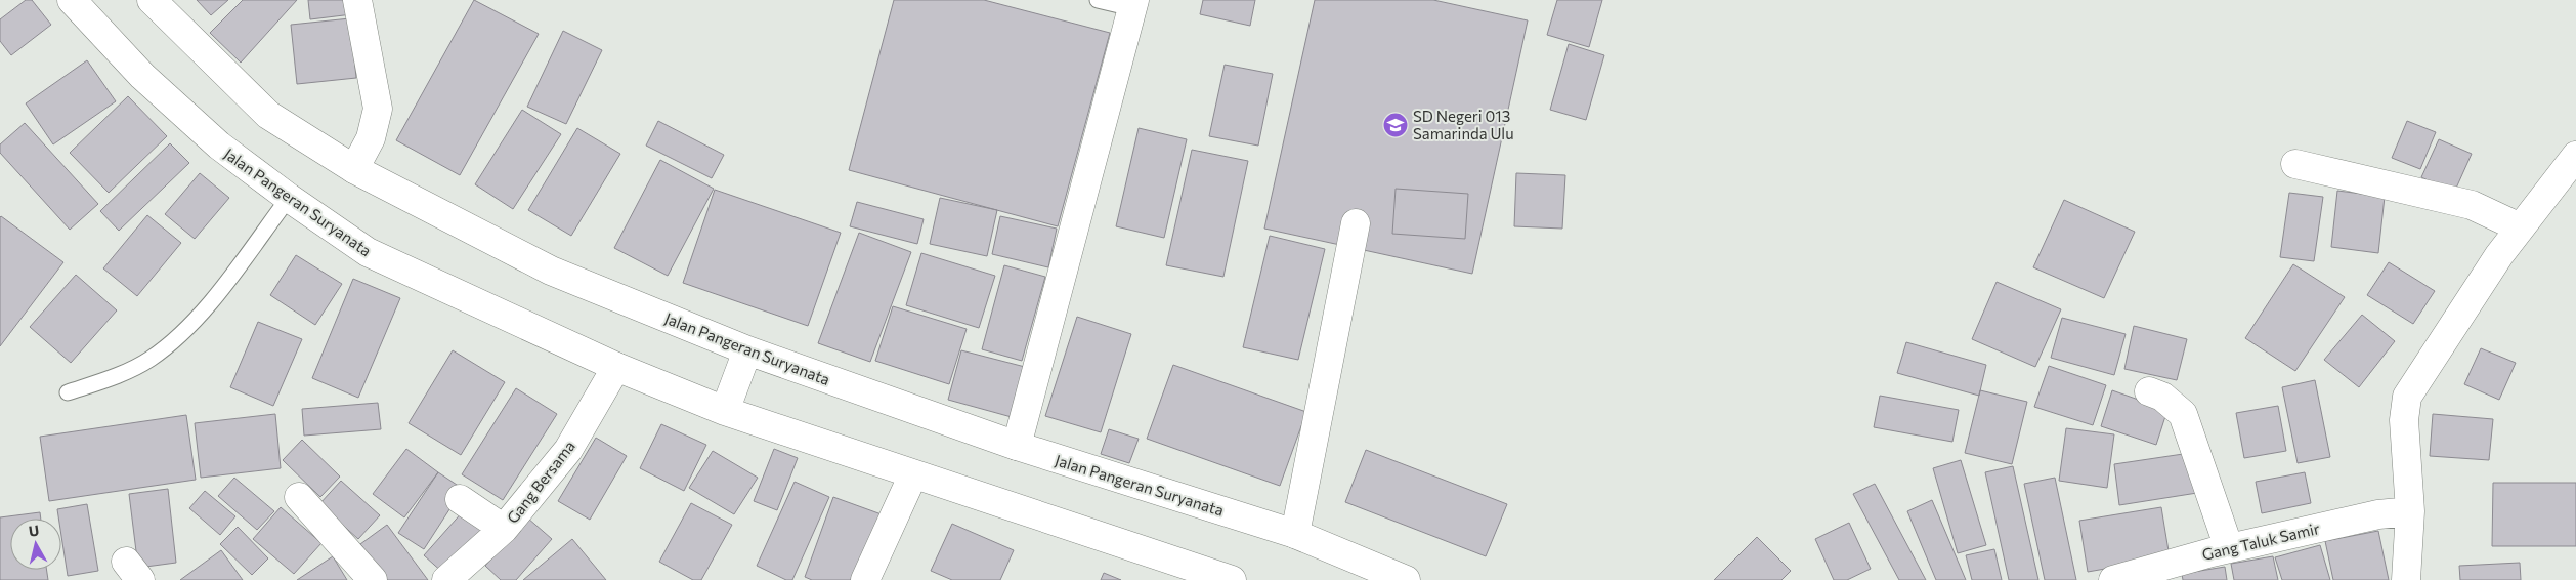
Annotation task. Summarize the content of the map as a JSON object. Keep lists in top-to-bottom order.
{
  "streets": {
    "main road": ["Jalan Pangeran Suryanata", "Gang Bersama", "Gang Taluk Samir"]
  },
  "crossings": [
    ["Jalan Pangeran Suryanata", "Gang Bersama"]
  ],
  "places": {
    "school or university": ["SD Negeri 013 Samarinda Ulu"]
  },
  "north": "top"
}
